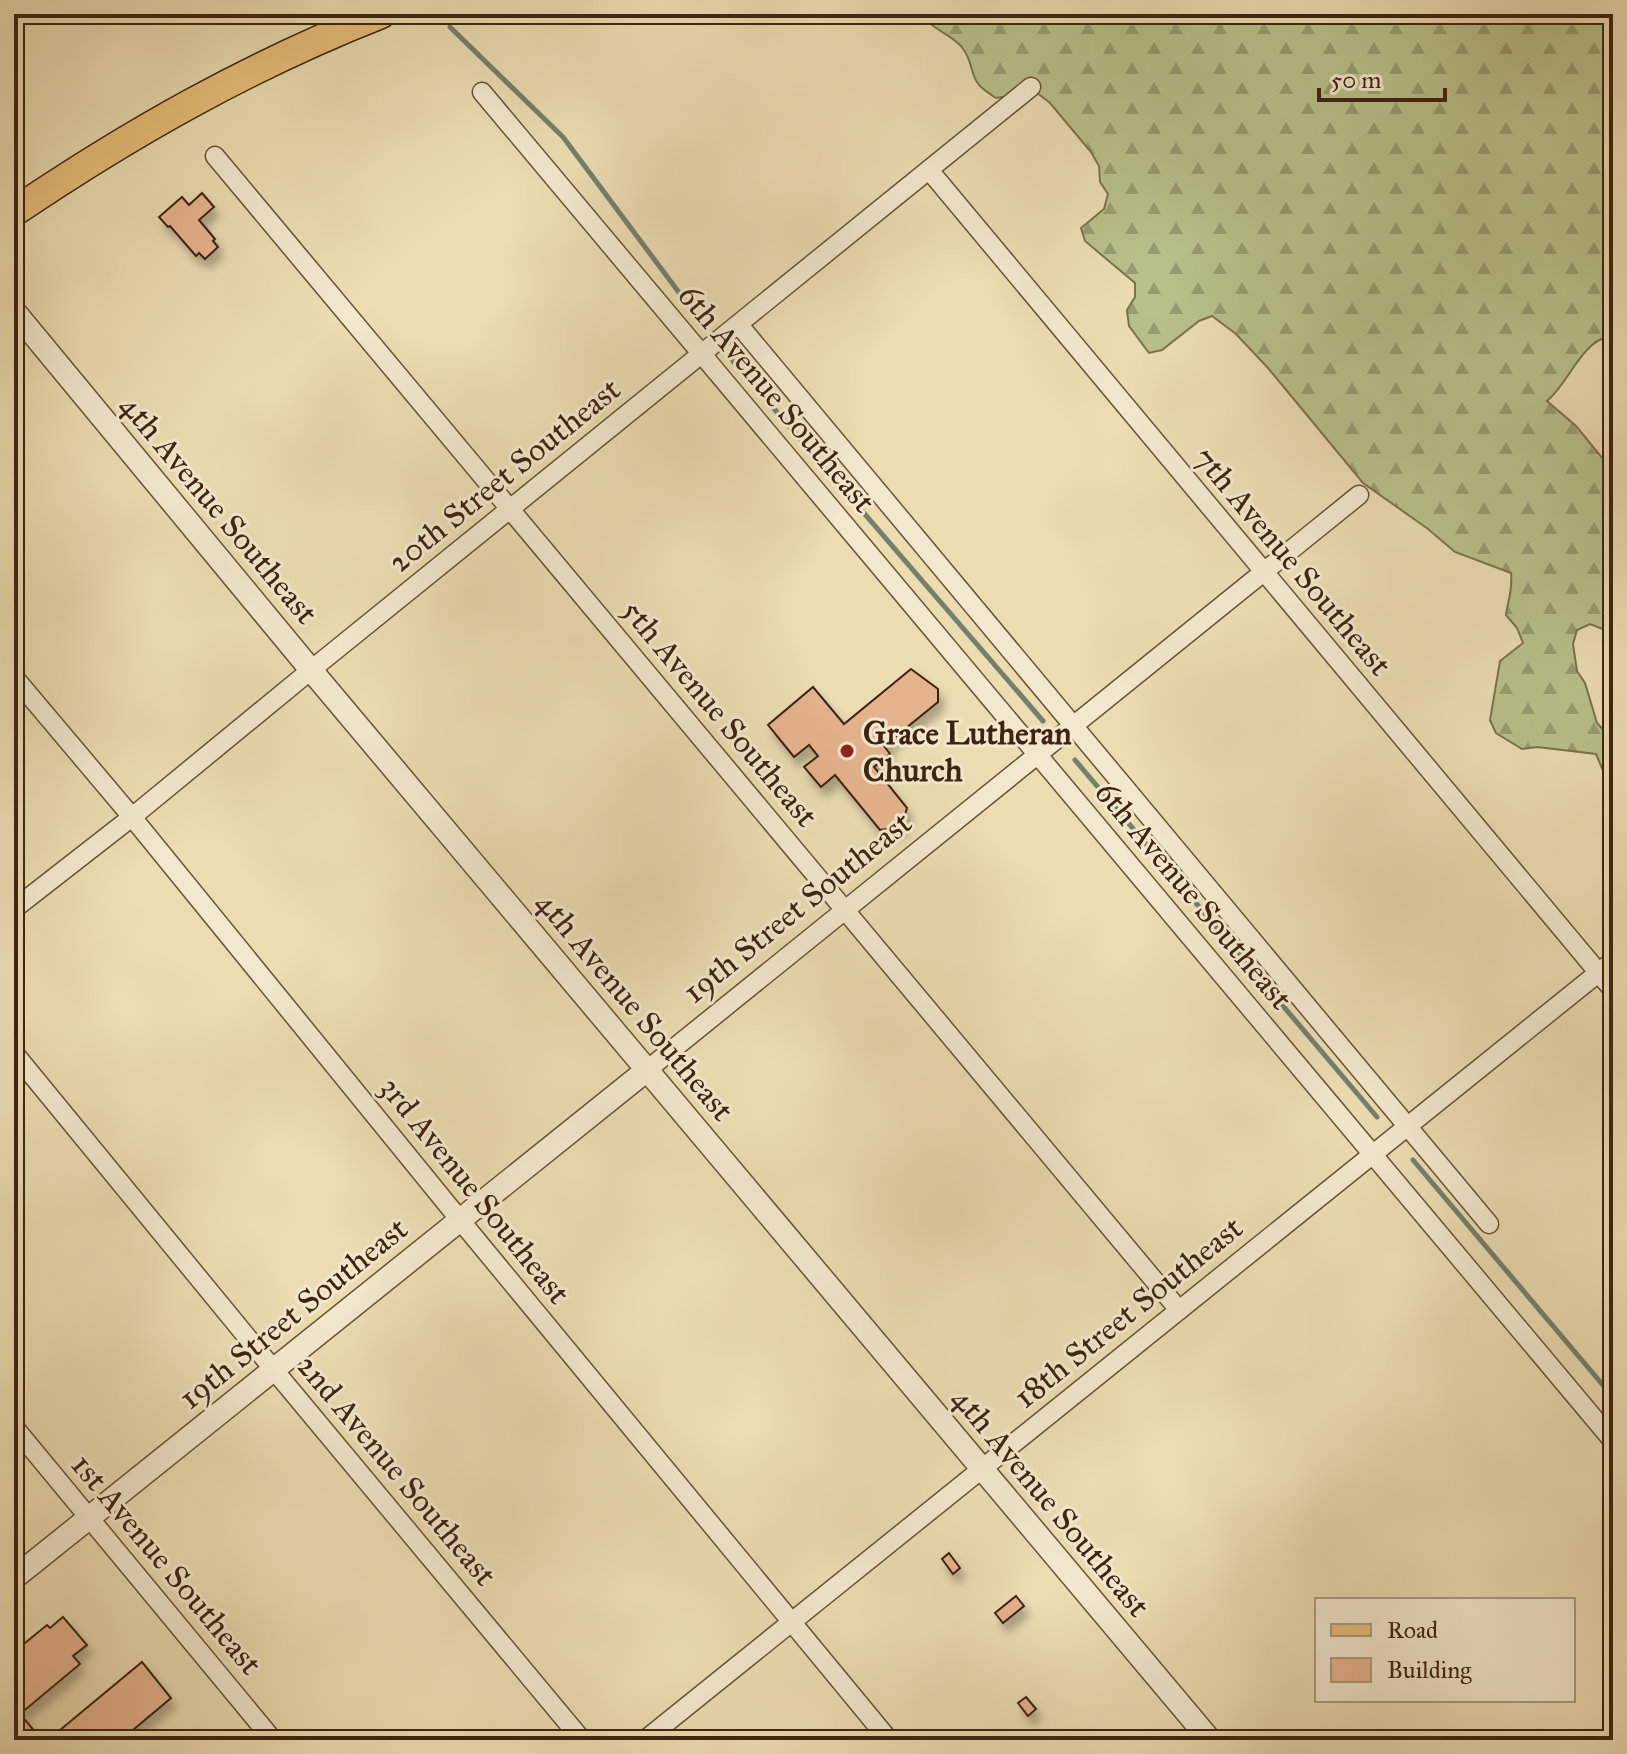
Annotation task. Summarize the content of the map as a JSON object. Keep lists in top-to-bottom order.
{
  "streets": {
    "street": [
      "6th Avenue Southeast",
      "20th Street Southeast",
      "4th Avenue Southeast",
      "7th Avenue Southeast",
      "5th Avenue Southeast",
      "19th Street Southeast",
      "3rd Avenue Southeast",
      "18th Street Southeast",
      "2nd Avenue Southeast",
      "1st Avenue Southeast"
    ]
  },
  "crossings": [
    ["6th Avenue Southeast", "20th Street Southeast"],
    ["6th Avenue Southeast", "19th Street Southeast"],
    ["6th Avenue Southeast", "18th Street Southeast"],
    ["20th Street Southeast", "4th Avenue Southeast"],
    ["20th Street Southeast", "7th Avenue Southeast"],
    ["20th Street Southeast", "5th Avenue Southeast"],
    ["20th Street Southeast", "3rd Avenue Southeast"],
    ["4th Avenue Southeast", "19th Street Southeast"],
    ["4th Avenue Southeast", "18th Street Southeast"],
    ["7th Avenue Southeast", "19th Street Southeast"],
    ["7th Avenue Southeast", "18th Street Southeast"],
    ["5th Avenue Southeast", "19th Street Southeast"],
    ["5th Avenue Southeast", "18th Street Southeast"],
    ["19th Street Southeast", "3rd Avenue Southeast"],
    ["19th Street Southeast", "2nd Avenue Southeast"],
    ["19th Street Southeast", "1st Avenue Southeast"],
    ["3rd Avenue Southeast", "18th Street Southeast"]
  ],
  "places": ["Grace Lutheran Church"],
  "legend": ["Road", "Building"],
  "scale_bar": "50 m"
}
